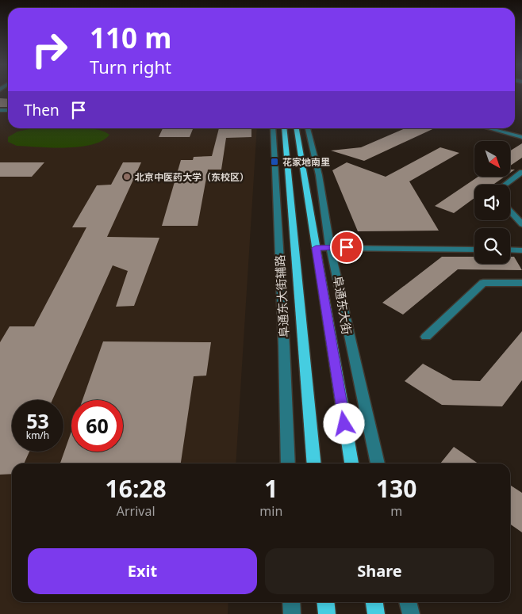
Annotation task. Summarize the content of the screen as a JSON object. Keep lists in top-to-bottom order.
{
  "streets": {
    "main road": ["阜通东大街"],
    "street": ["阜通东大街辅路"]
  },
  "places": {
    "transit": ["花家地南里"],
    "other": ["北京中医药大学（东校区）"]
  },
  "north": "bottom right",
  "page": {
    "turn": ["110 m", "Turn right"],
    "then": "Then",
    "speed": "53 km/h",
    "limit": "60",
    "eta": [
      "16:28",
      "Arrival",
      "1",
      "min",
      "130",
      "m"
    ],
    "buttons": ["Exit", "Share"]
  }
}
